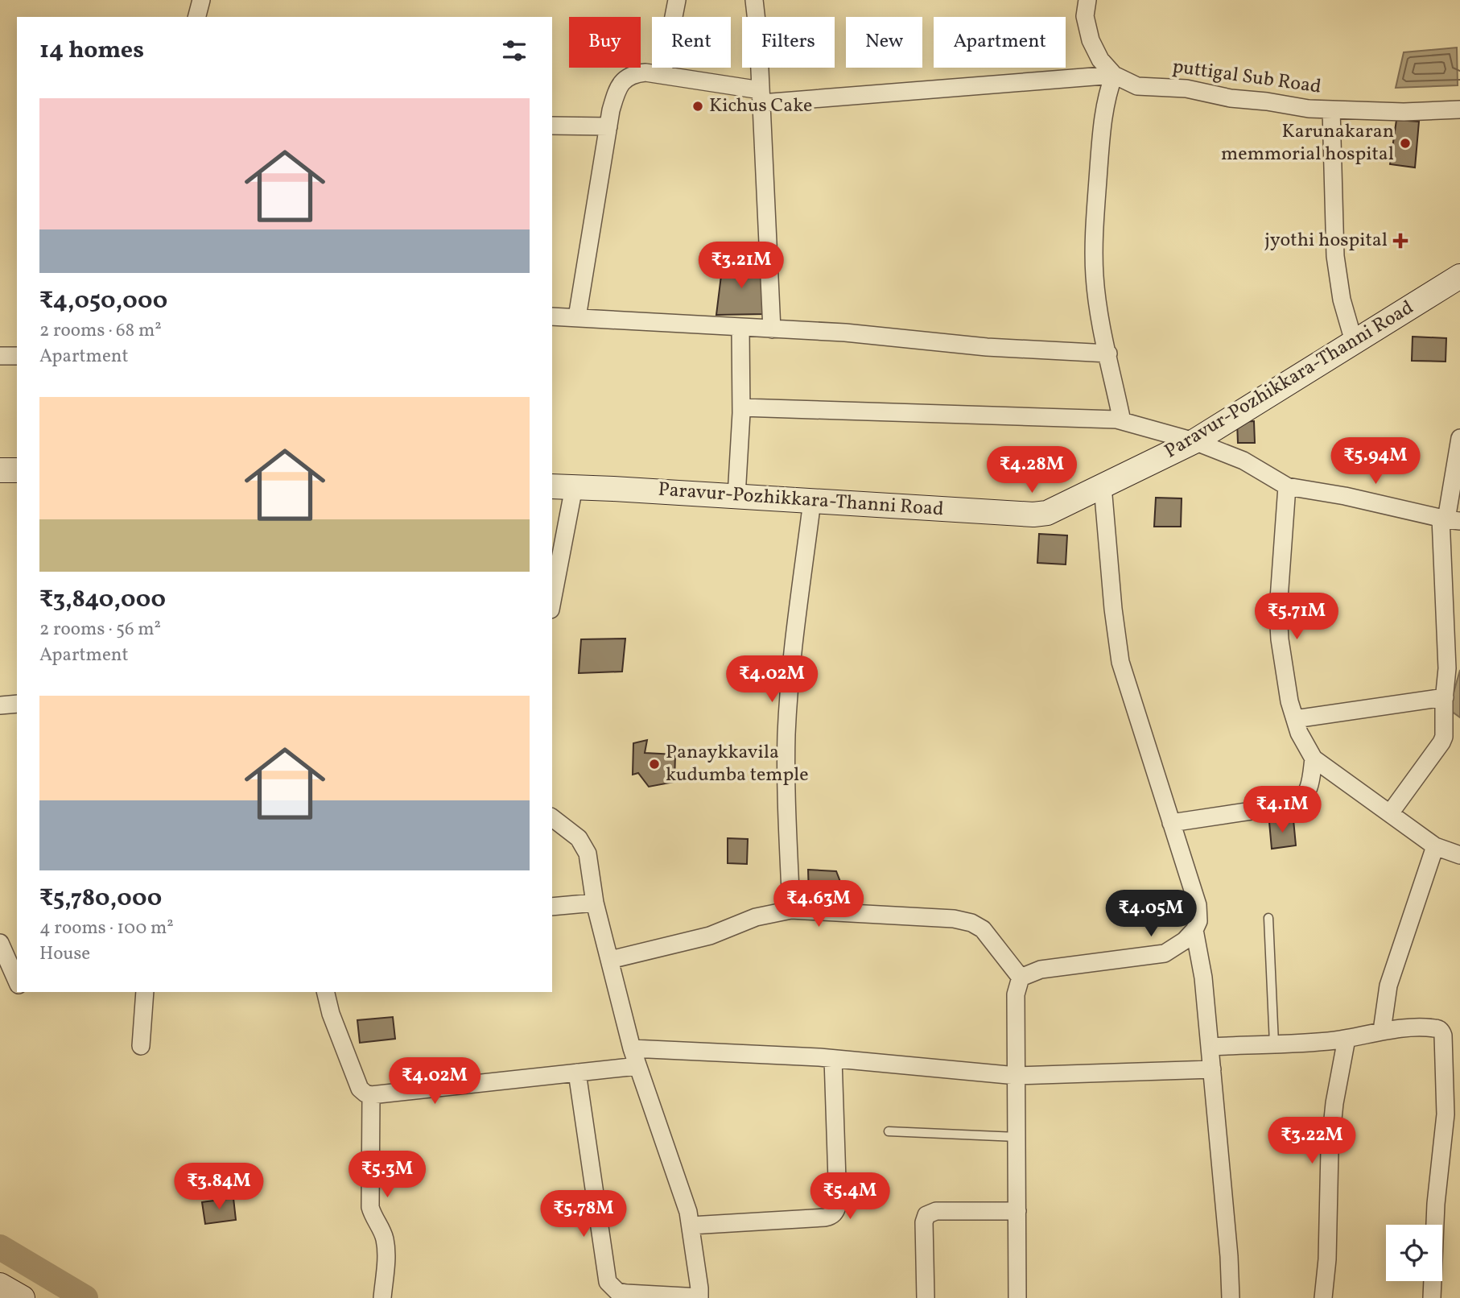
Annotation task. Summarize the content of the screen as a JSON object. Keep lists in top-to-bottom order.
{
  "streets": {
    "main road": ["Paravur-Pozhikkara-Thanni Road"],
    "street": ["puttigal Sub Road"]
  },
  "places": {
    "other": ["Kichus Cake", "Karunakaran memmorial hospital", "Panaykkavila kudumba temple"],
    "health": ["jyothi hospital"]
  },
  "page": {
    "chip": [
      "Buy",
      "Rent",
      "Filters",
      "New",
      "Apartment"
    ],
    "heading": "14 homes",
    "list": [
      {
        "name": "₹4,050,000",
        "note": "2 rooms · 68 m² · Apartment"
      },
      {
        "name": "₹3,840,000",
        "note": "2 rooms · 56 m² · Apartment"
      },
      {
        "name": "₹5,780,000",
        "note": "4 rooms · 100 m² · House"
      }
    ],
    "price": [
      "₹3.21M",
      "₹5.94M",
      "₹4.28M",
      "₹5.71M",
      "₹4.02M",
      "₹4.1M",
      "₹4.63M",
      "₹4.05M",
      "₹4.02M",
      "₹3.22M",
      "₹5.3M",
      "₹3.84M",
      "₹5.4M",
      "₹5.78M"
    ]
  }
}
